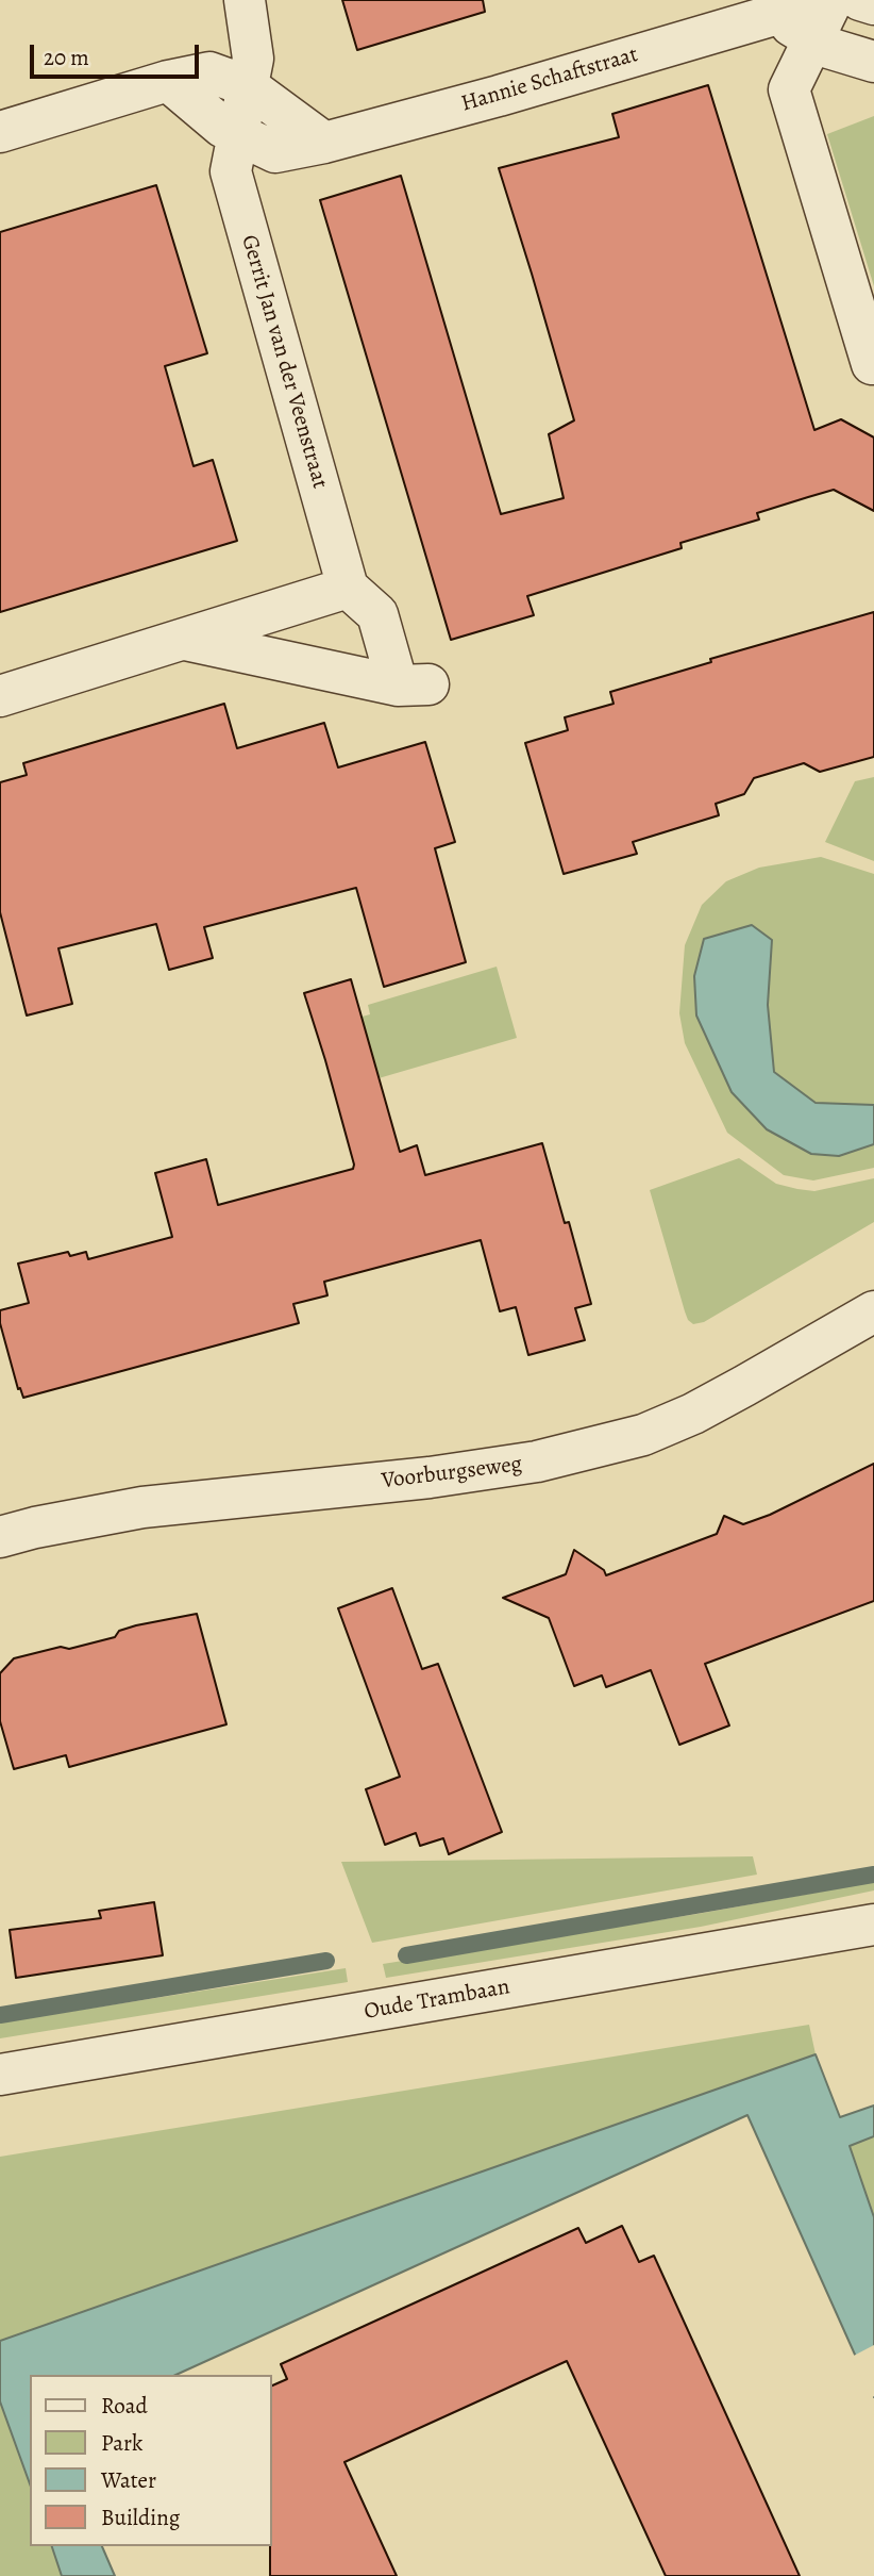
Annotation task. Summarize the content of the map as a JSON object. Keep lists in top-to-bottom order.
{
  "streets": {
    "street": [
      "Hannie Schaftstraat",
      "Gerrit Jan van der Veenstraat",
      "Voorburgseweg",
      "Oude Trambaan"
    ]
  },
  "crossings": [
    ["Hannie Schaftstraat", "Gerrit Jan van der Veenstraat"]
  ],
  "legend": [
    "Road",
    "Park",
    "Water",
    "Building"
  ],
  "scale_bar": "20 m"
}
